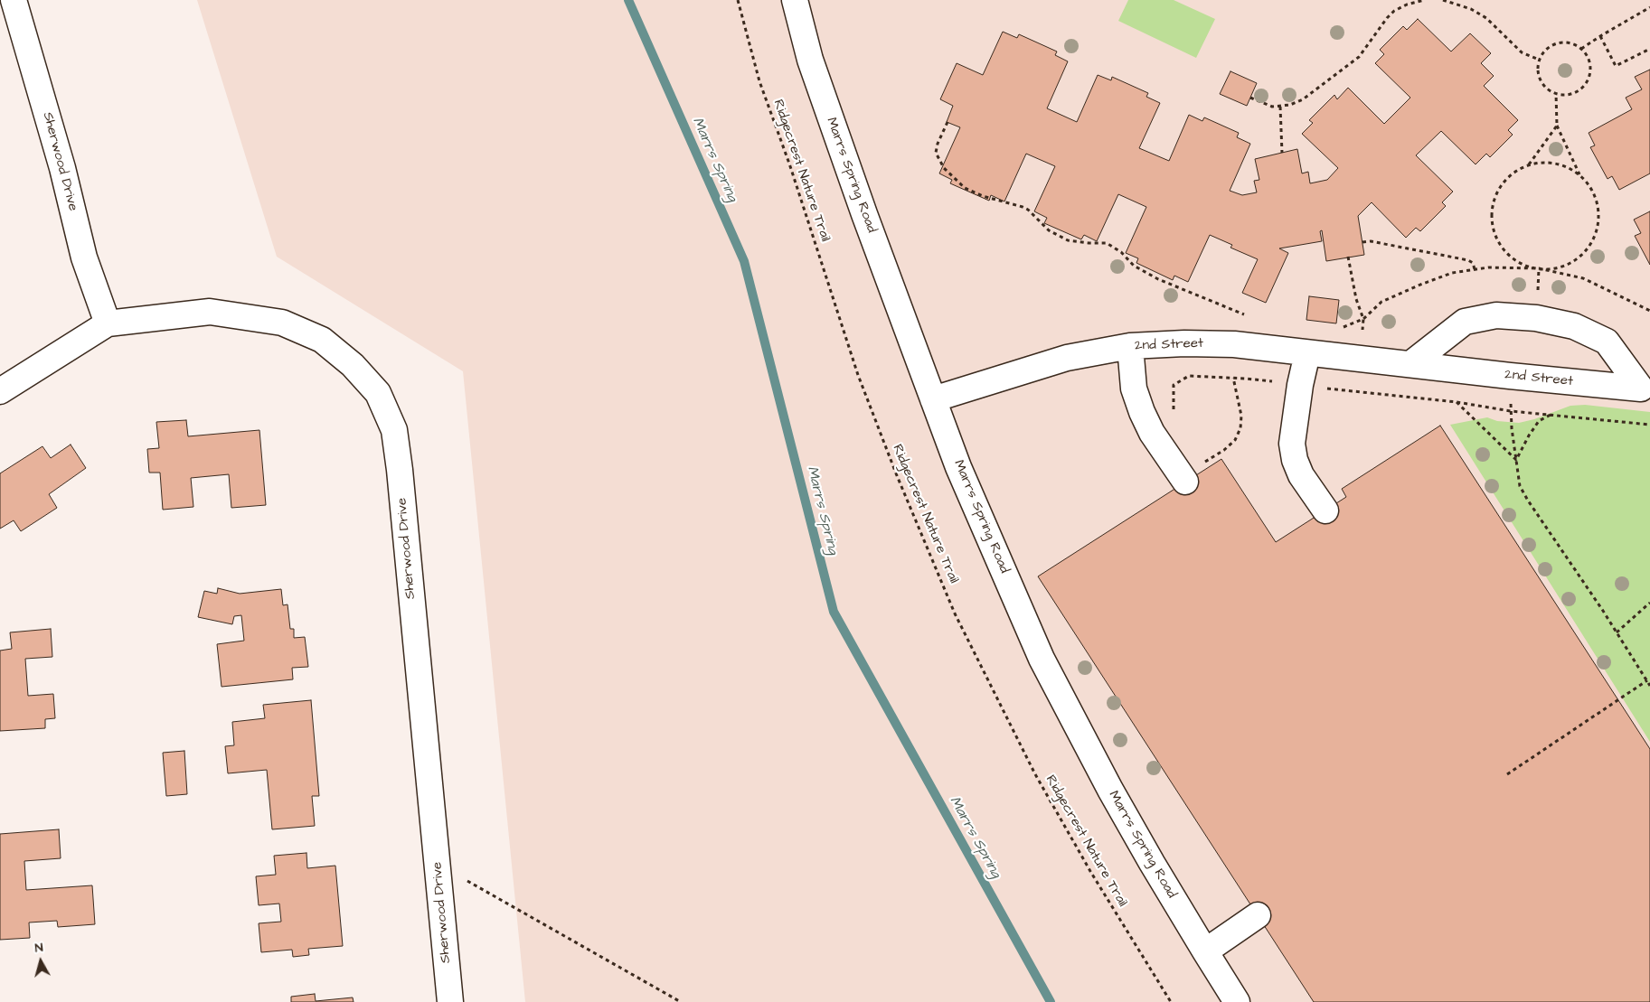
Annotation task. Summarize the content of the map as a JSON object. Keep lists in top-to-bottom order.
{
  "streets": {
    "street": ["Sherwood Drive", "Marrs Spring Road", "2nd Street"],
    "path": ["Ridgecrest Nature Trail"]
  },
  "crossings": [
    ["Marrs Spring Road", "2nd Street"]
  ],
  "water": ["Marrs Spring"],
  "north": "top"
}
